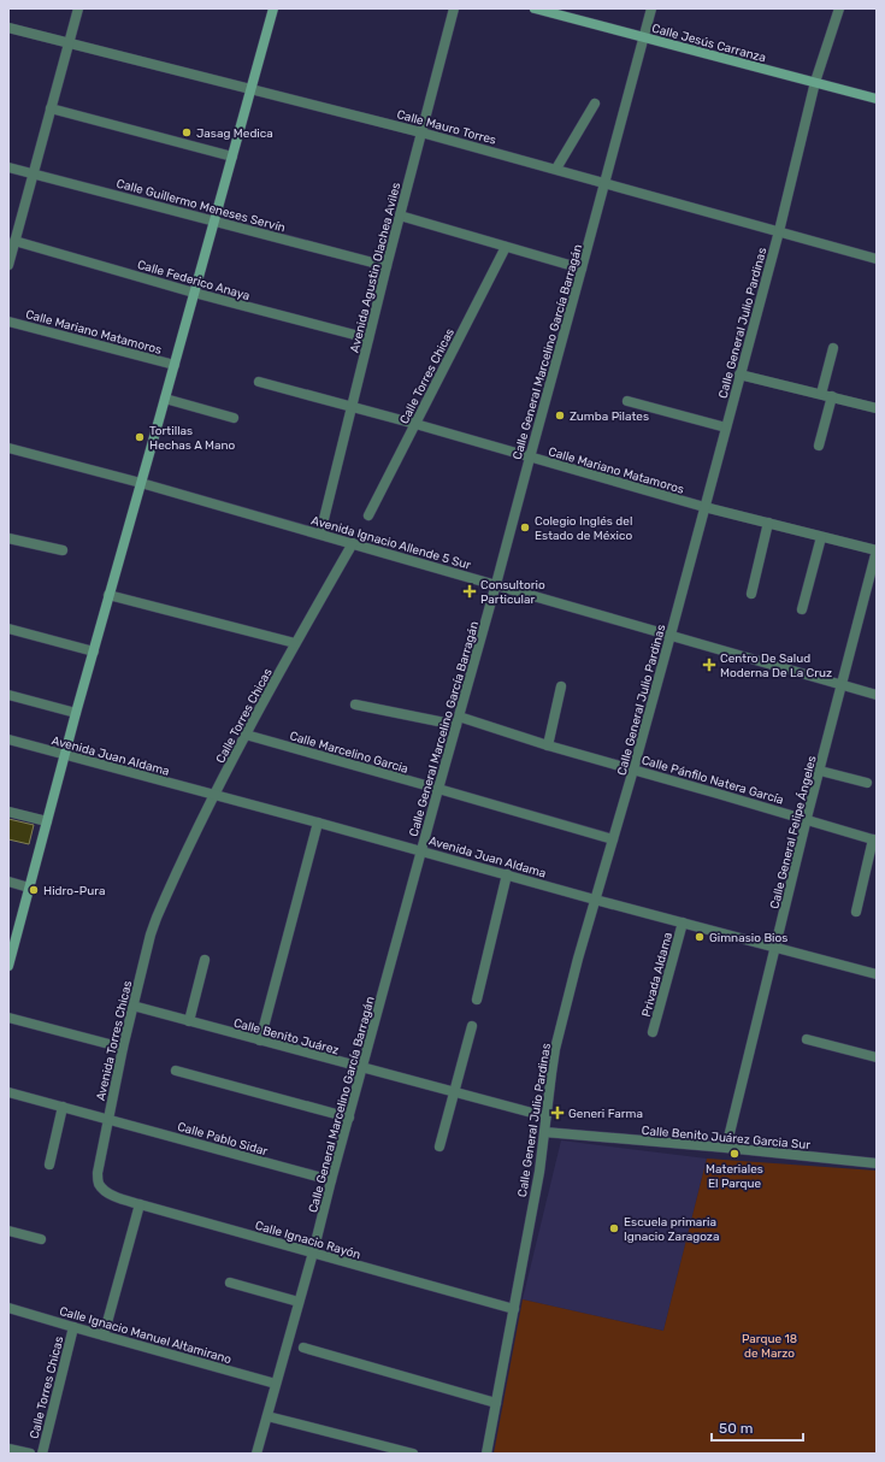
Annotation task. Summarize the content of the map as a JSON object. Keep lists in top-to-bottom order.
{
  "streets": {
    "street": [
      "Calle Jesús Carranza",
      "Calle Mauro Torres",
      "Calle Guillermo Meneses Servín",
      "Avenida Agustin Olachea Aviles",
      "Calle Federico Anaya",
      "Calle General Julio Pardinas",
      "Calle Mariano Matamoros",
      "Calle General Marcelino García Barragán",
      "Calle Torres Chicas",
      "Avenida Ignacio Allende 5 Sur",
      "Calle Marcelino Garcia",
      "Avenida Juan Aldama",
      "Calle Pánfilo Natera García",
      "Calle General Felipe Ángeles",
      "Privada Aldama",
      "Calle Benito Juárez",
      "Avenida Torres Chicas",
      "Calle Benito Juárez Garcia Sur",
      "Calle Pablo Sidar",
      "Calle Ignacio Rayón",
      "Calle Ignacio Manuel Altamirano"
    ]
  },
  "crossings": [
    ["Calle Jesús Carranza", "Calle General Julio Pardinas"],
    ["Calle Jesús Carranza", "Calle General Marcelino García Barragán"],
    ["Calle Mauro Torres", "Avenida Agustin Olachea Aviles"],
    ["Calle Mauro Torres", "Calle General Julio Pardinas"],
    ["Calle Mauro Torres", "Calle General Marcelino García Barragán"],
    ["Calle Guillermo Meneses Servín", "Avenida Agustin Olachea Aviles"],
    ["Avenida Agustin Olachea Aviles", "Calle Federico Anaya"],
    ["Avenida Agustin Olachea Aviles", "Calle Mariano Matamoros"],
    ["Avenida Agustin Olachea Aviles", "Avenida Ignacio Allende 5 Sur"],
    ["Calle General Julio Pardinas", "Calle Mariano Matamoros"],
    ["Calle General Julio Pardinas", "Avenida Ignacio Allende 5 Sur"],
    ["Calle General Julio Pardinas", "Calle Marcelino Garcia"],
    ["Calle General Julio Pardinas", "Avenida Juan Aldama"],
    ["Calle General Julio Pardinas", "Calle Pánfilo Natera García"],
    ["Calle General Julio Pardinas", "Calle Benito Juárez"],
    ["Calle General Julio Pardinas", "Calle Benito Juárez Garcia Sur"],
    ["Calle General Julio Pardinas", "Calle Ignacio Rayón"],
    ["Calle Mariano Matamoros", "Calle General Marcelino García Barragán"],
    ["Calle Mariano Matamoros", "Calle Torres Chicas"],
    ["Calle Mariano Matamoros", "Calle General Felipe Ángeles"],
    ["Calle General Marcelino García Barragán", "Avenida Ignacio Allende 5 Sur"],
    ["Calle General Marcelino García Barragán", "Calle Marcelino Garcia"],
    ["Calle General Marcelino García Barragán", "Avenida Juan Aldama"],
    ["Calle General Marcelino García Barragán", "Calle Pánfilo Natera García"],
    ["Calle General Marcelino García Barragán", "Calle Benito Juárez"],
    ["Calle General Marcelino García Barragán", "Calle Pablo Sidar"],
    ["Calle General Marcelino García Barragán", "Calle Ignacio Rayón"],
    ["Calle General Marcelino García Barragán", "Calle Ignacio Manuel Altamirano"],
    ["Calle Torres Chicas", "Avenida Ignacio Allende 5 Sur"],
    ["Calle Torres Chicas", "Calle Marcelino Garcia"],
    ["Calle Torres Chicas", "Avenida Juan Aldama"],
    ["Calle Torres Chicas", "Avenida Torres Chicas"],
    ["Calle Torres Chicas", "Calle Ignacio Manuel Altamirano"],
    ["Avenida Ignacio Allende 5 Sur", "Calle General Felipe Ángeles"],
    ["Avenida Juan Aldama", "Calle General Felipe Ángeles"],
    ["Avenida Juan Aldama", "Privada Aldama"],
    ["Calle Pánfilo Natera García", "Calle General Felipe Ángeles"],
    ["Calle General Felipe Ángeles", "Calle Benito Juárez Garcia Sur"],
    ["Calle Benito Juárez", "Avenida Torres Chicas"],
    ["Avenida Torres Chicas", "Calle Pablo Sidar"],
    ["Avenida Torres Chicas", "Calle Ignacio Rayón"]
  ],
  "parks": ["Parque 18 de Marzo"],
  "places": {
    "other": [
      "Jasag Medica",
      "Zumba Pilates",
      "Tortillas Hechas A Mano",
      "Colegio Inglés del Estado de México",
      "Hidro-Pura",
      "Gimnasio Bios",
      "Materiales El Parque",
      "Escuela primaria Ignacio Zaragoza"
    ],
    "health": ["Consultorio Particular", "Centro De Salud Moderna De La Cruz", "Generi Farma"]
  },
  "scale_bar": "50 m"
}
